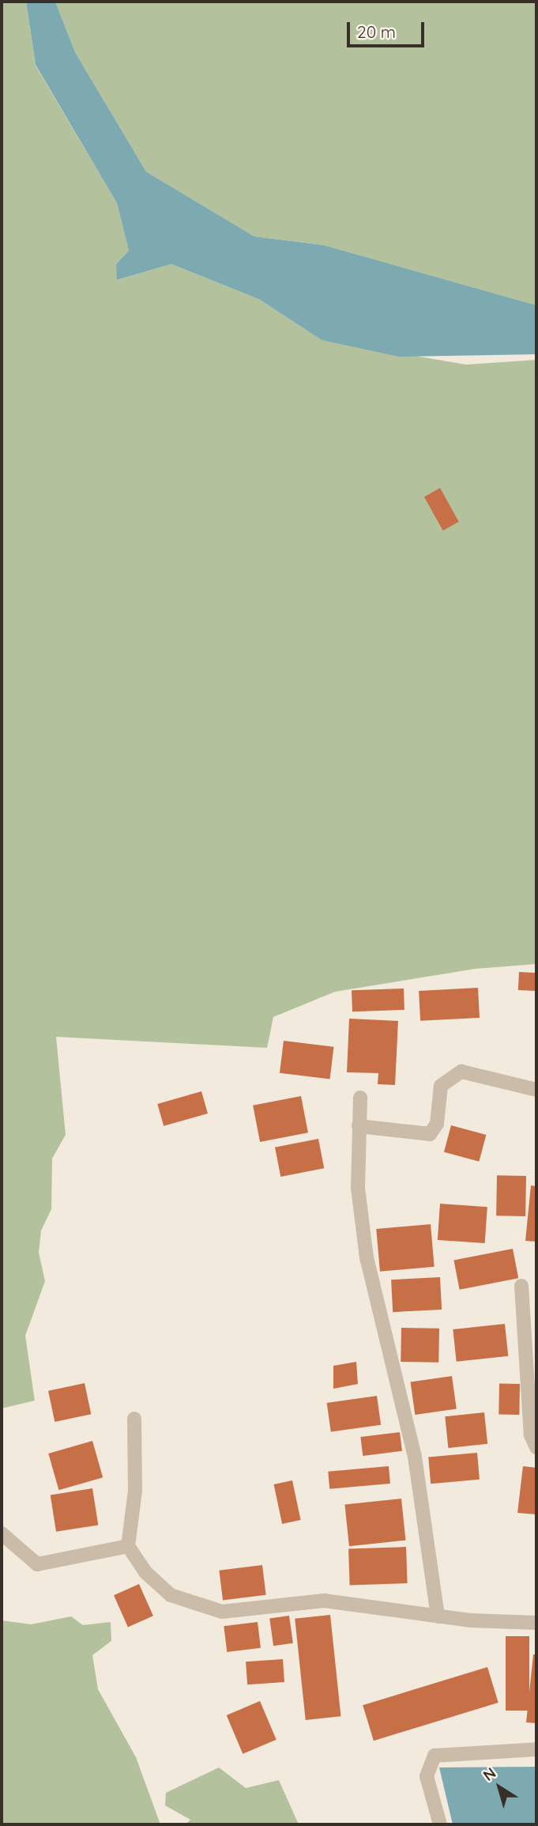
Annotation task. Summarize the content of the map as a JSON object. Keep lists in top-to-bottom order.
{
  "scale_bar": "20 m",
  "north": "top left"
}
